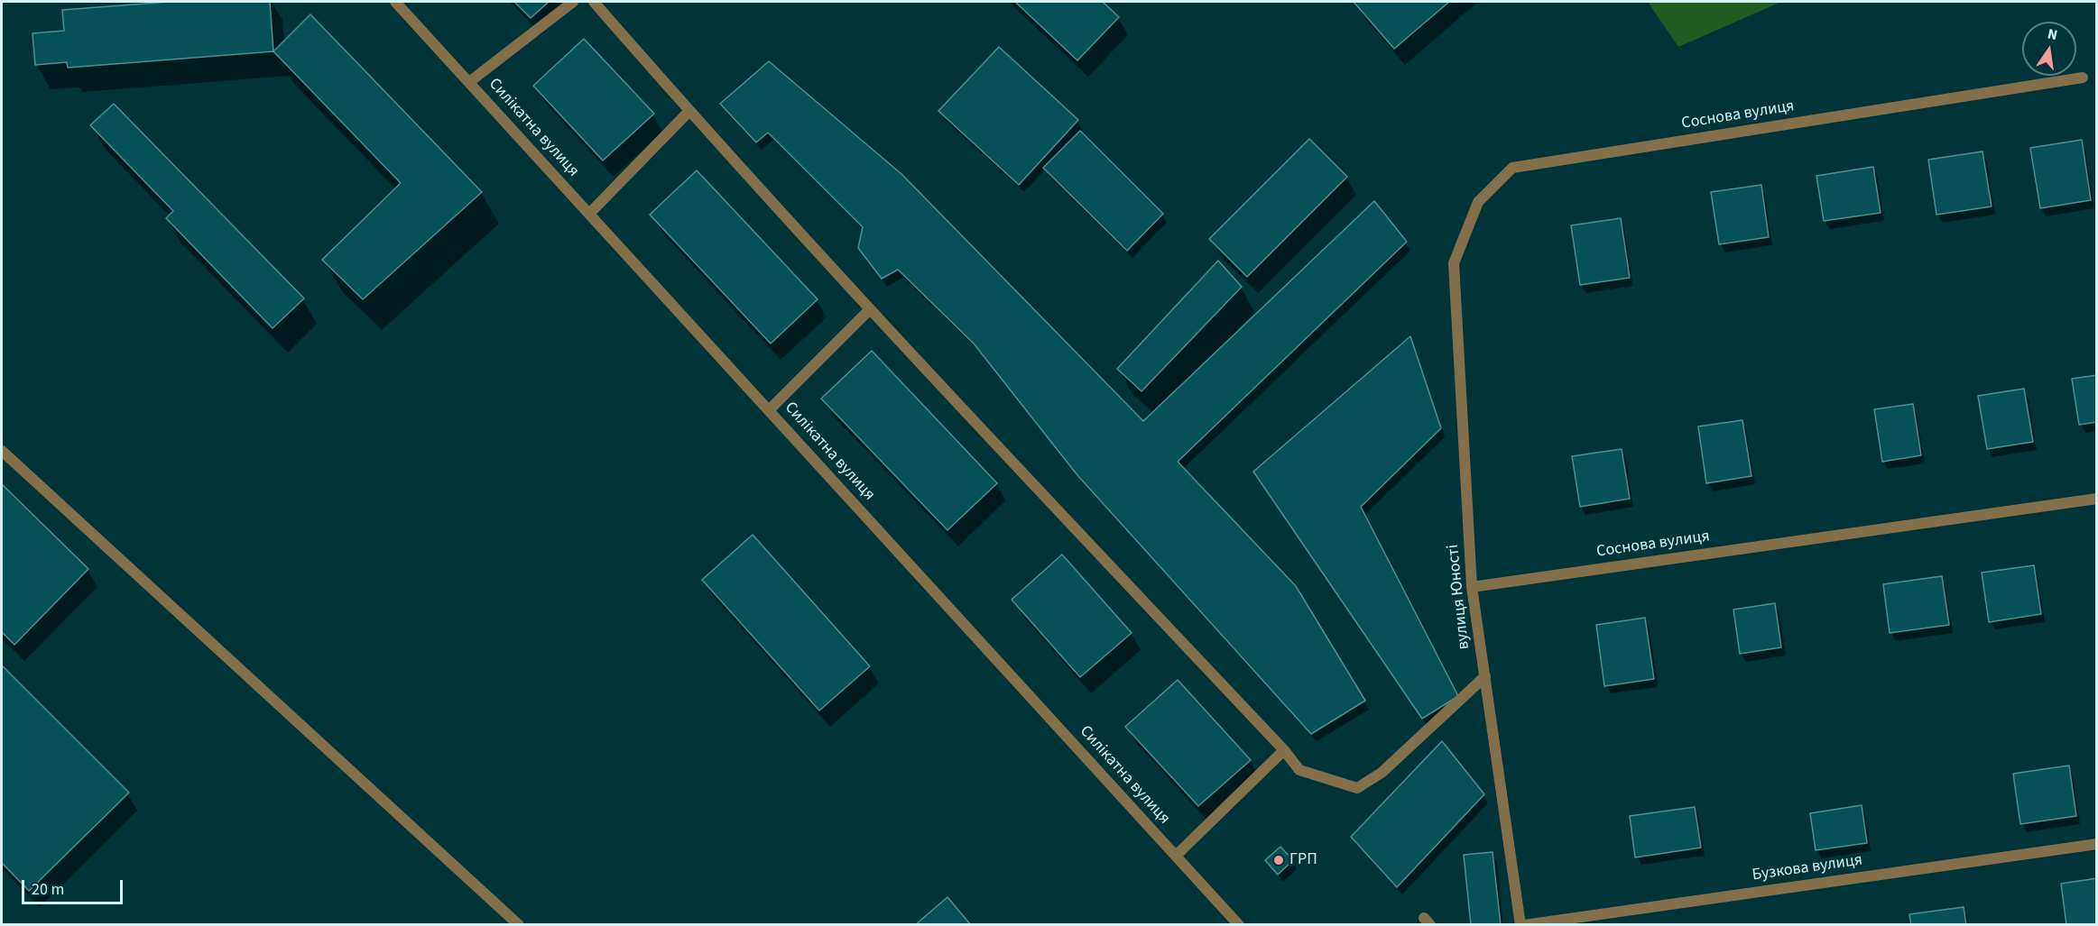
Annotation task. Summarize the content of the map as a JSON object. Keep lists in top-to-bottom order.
{
  "streets": {
    "street": [
      "Соснова вулиця",
      "Силікатна вулиця",
      "вулиця Юності",
      "Бузкова вулиця"
    ]
  },
  "crossings": [
    ["Соснова вулиця", "вулиця Юності"],
    ["вулиця Юності", "Бузкова вулиця"]
  ],
  "places": ["ГРП"],
  "scale_bar": "20 m",
  "north": "top"
}
